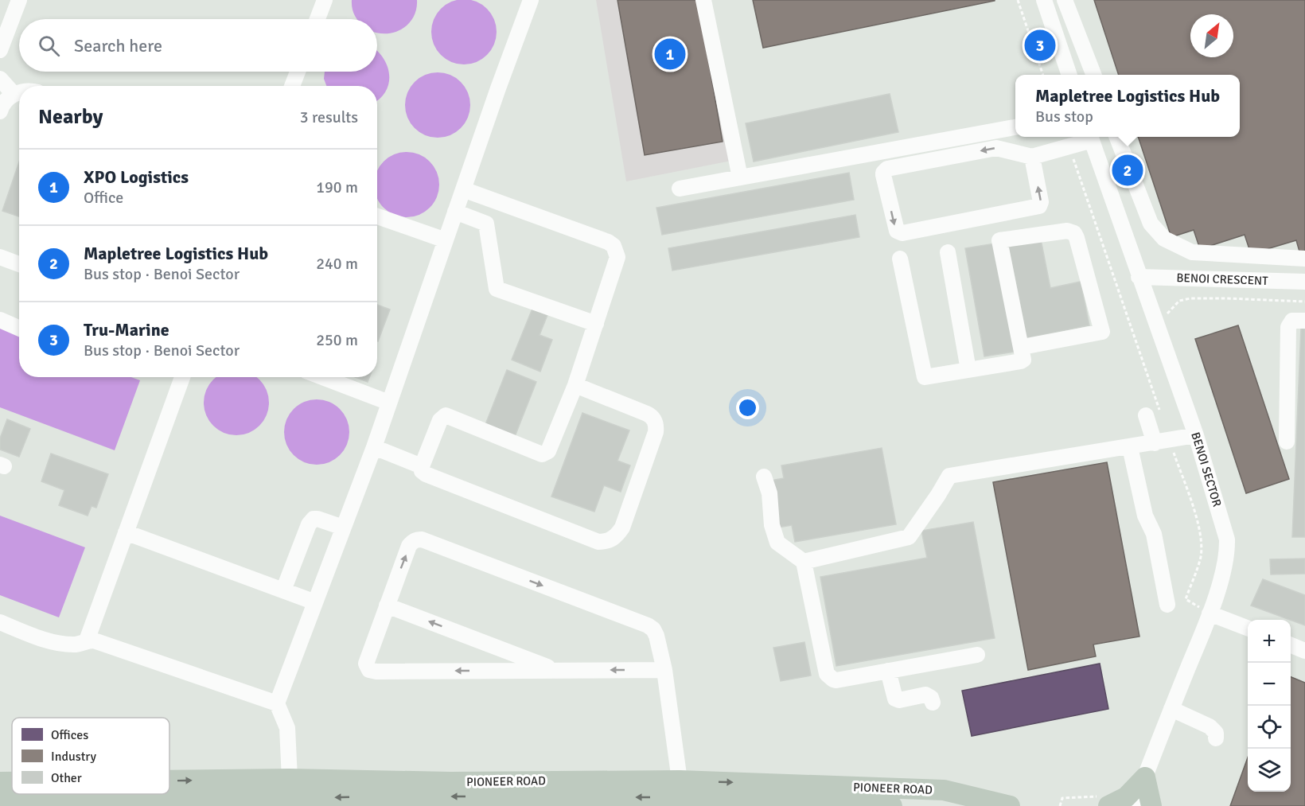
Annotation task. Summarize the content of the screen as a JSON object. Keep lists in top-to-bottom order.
{
  "streets": {
    "main road": ["PIONEER ROAD"],
    "street": ["BENOI CRESCENT", "BENOI SECTOR"]
  },
  "crossings": [
    ["BENOI CRESCENT", "BENOI SECTOR"]
  ],
  "legend": ["Offices", "Industry", "Other"],
  "north": "top right",
  "page": {
    "search": "Search here",
    "pins": ["3", "1", "2"],
    "popup": ["Mapletree Logistics Hub", "Bus stop"],
    "heading": ["Nearby", "3 results"],
    "list": [
      {
        "mark": "1",
        "name": "XPO Logistics",
        "note": "Office",
        "value": "190 m"
      },
      {
        "mark": "2",
        "name": "Mapletree Logistics Hub",
        "note": "Bus stop · Benoi Sector",
        "value": "240 m"
      },
      {
        "mark": "3",
        "name": "Tru-Marine",
        "note": "Bus stop · Benoi Sector",
        "value": "250 m"
      }
    ],
    "map_buttons": ["+", "−"]
  }
}
